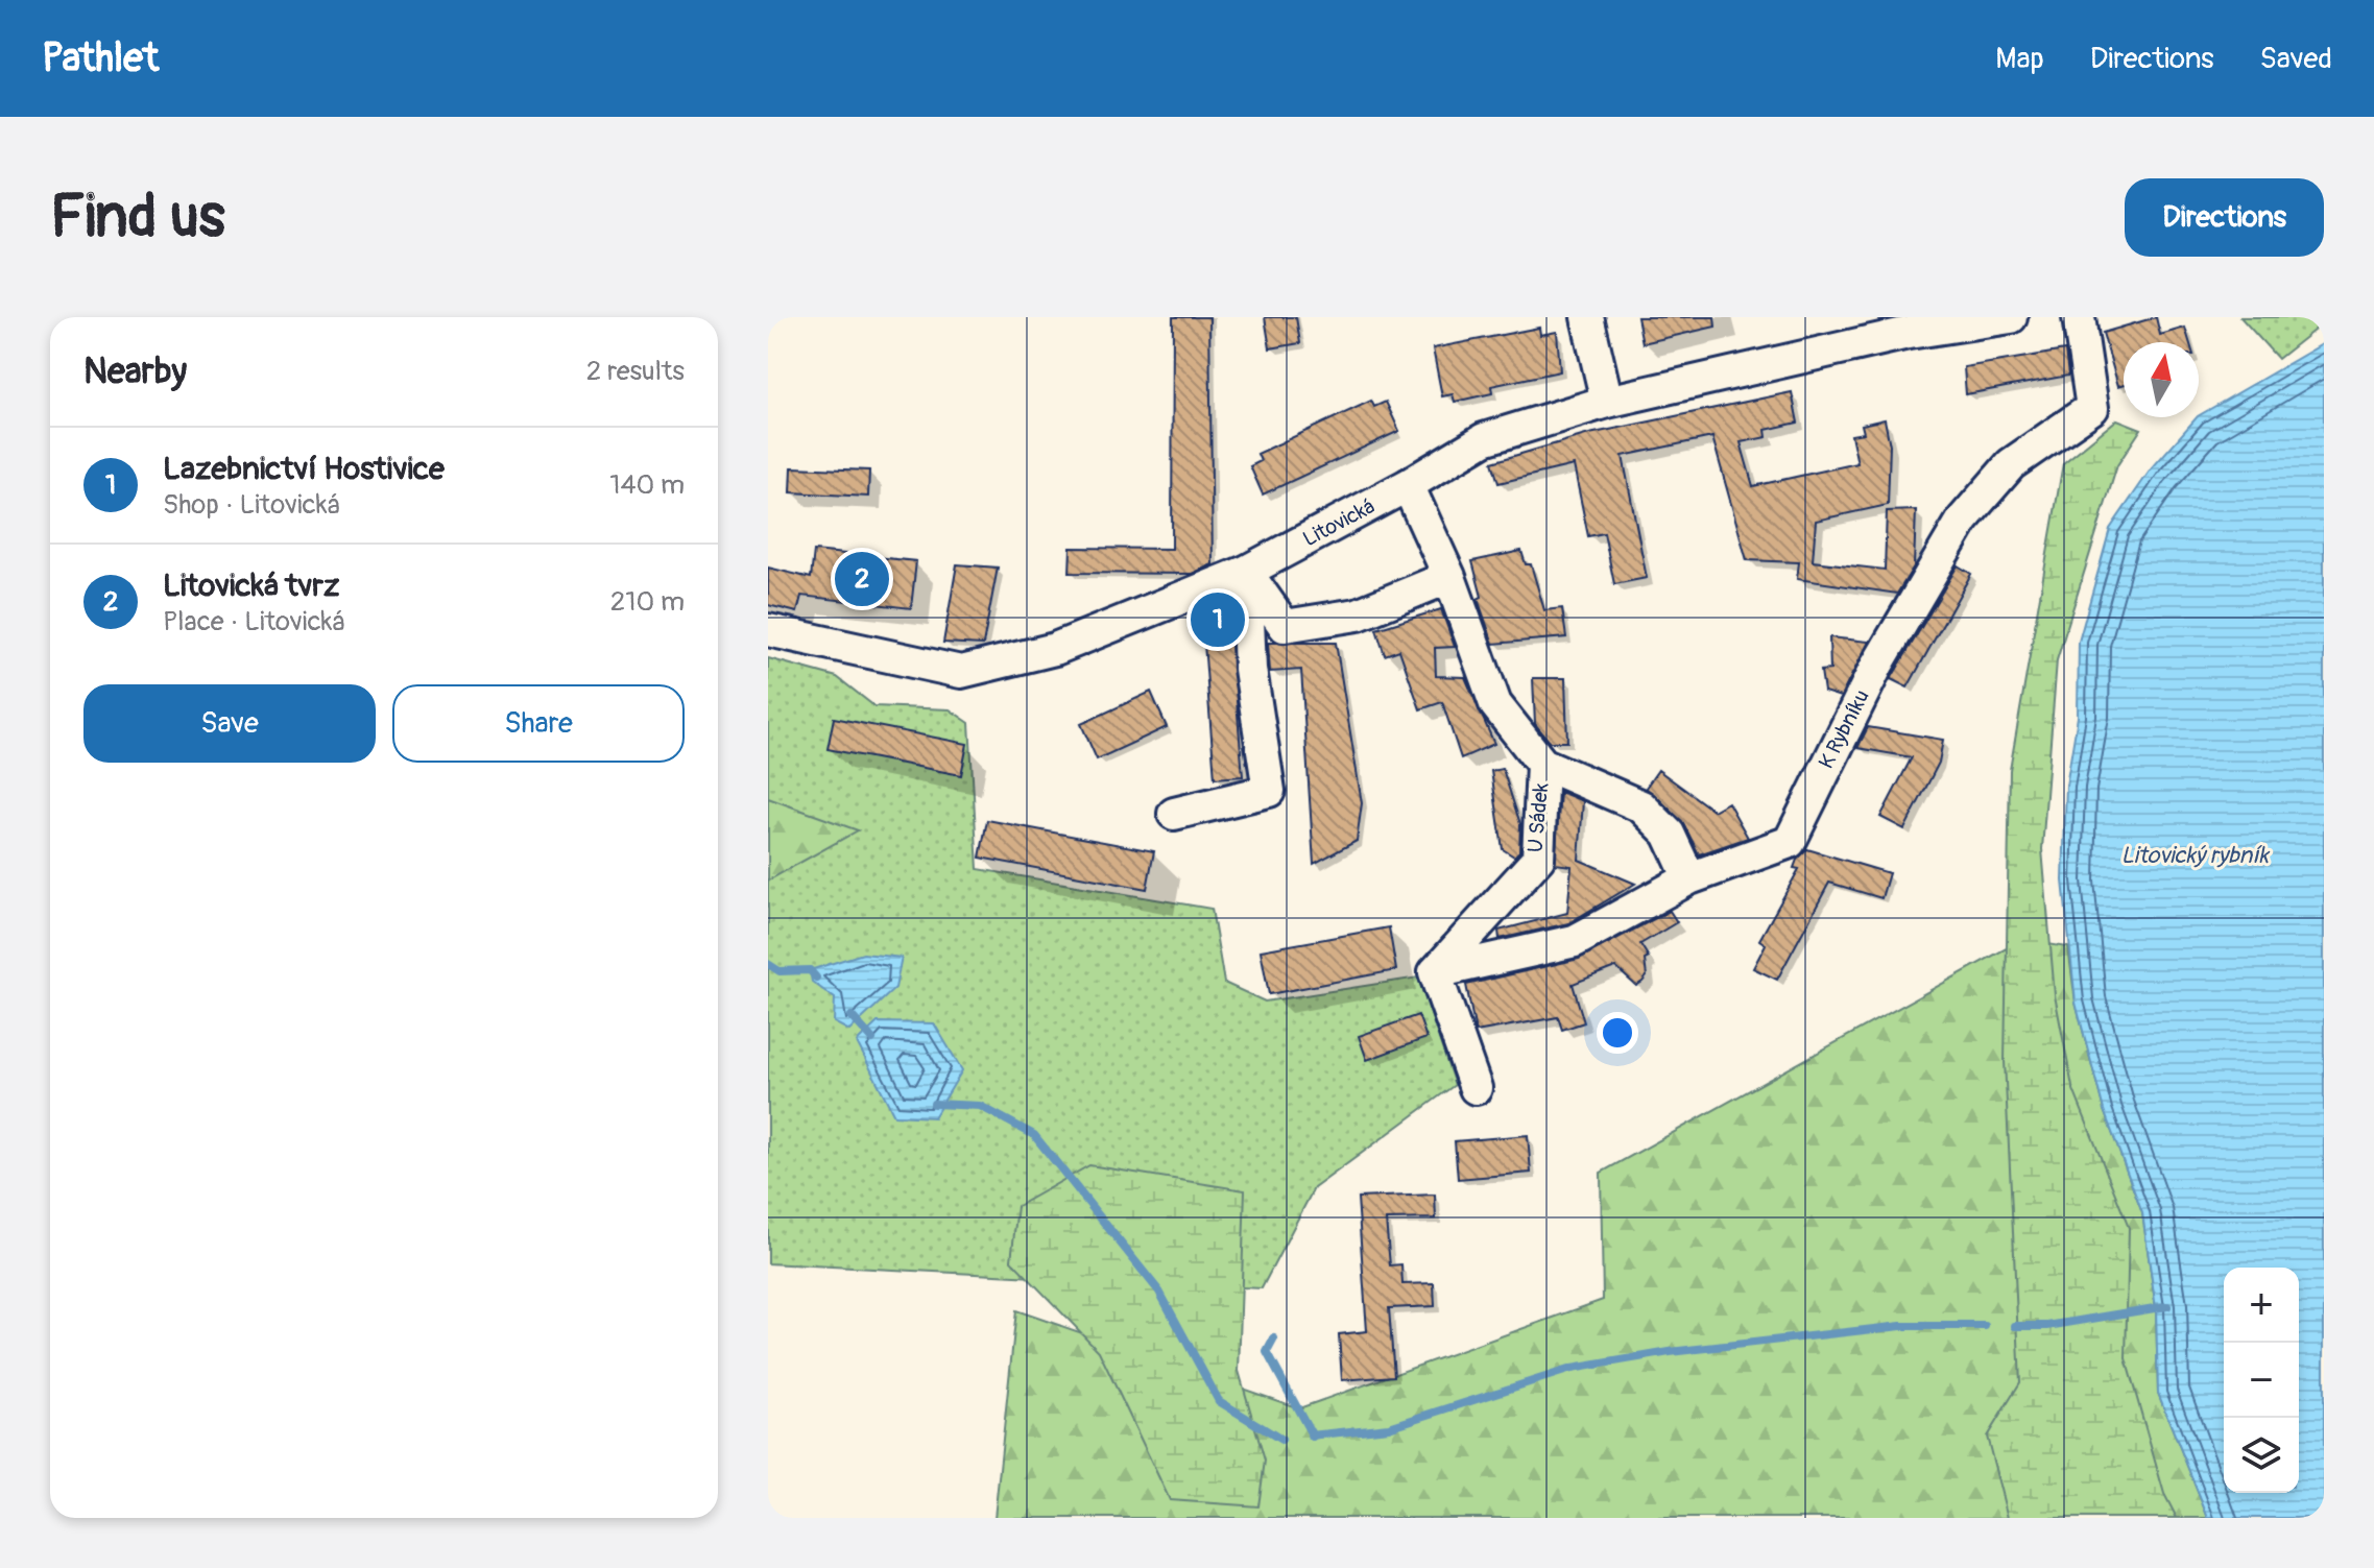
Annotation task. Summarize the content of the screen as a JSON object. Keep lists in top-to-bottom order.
{
  "streets": {
    "street": ["Litovická", "K Rybníku", "U Sádek"]
  },
  "crossings": [
    ["Litovická", "U Sádek"],
    ["K Rybníku", "U Sádek"]
  ],
  "water": ["Litovický rybník"],
  "north": "top",
  "page": {
    "header": "Pathlet",
    "nav": ["Map", "Directions", "Saved"],
    "buttons": [
      "Directions",
      ["Save", "Share"]
    ],
    "title": "Find us",
    "heading": ["Nearby", "2 results"],
    "list": [
      {
        "mark": "1",
        "name": "Lazebnictví Hostivice",
        "note": "Shop · Litovická",
        "value": "140 m"
      },
      {
        "mark": "2",
        "name": "Litovická tvrz",
        "note": "Place · Litovická",
        "value": "210 m"
      }
    ],
    "pins": ["2", "1"],
    "map_buttons": ["+", "−"]
  }
}
